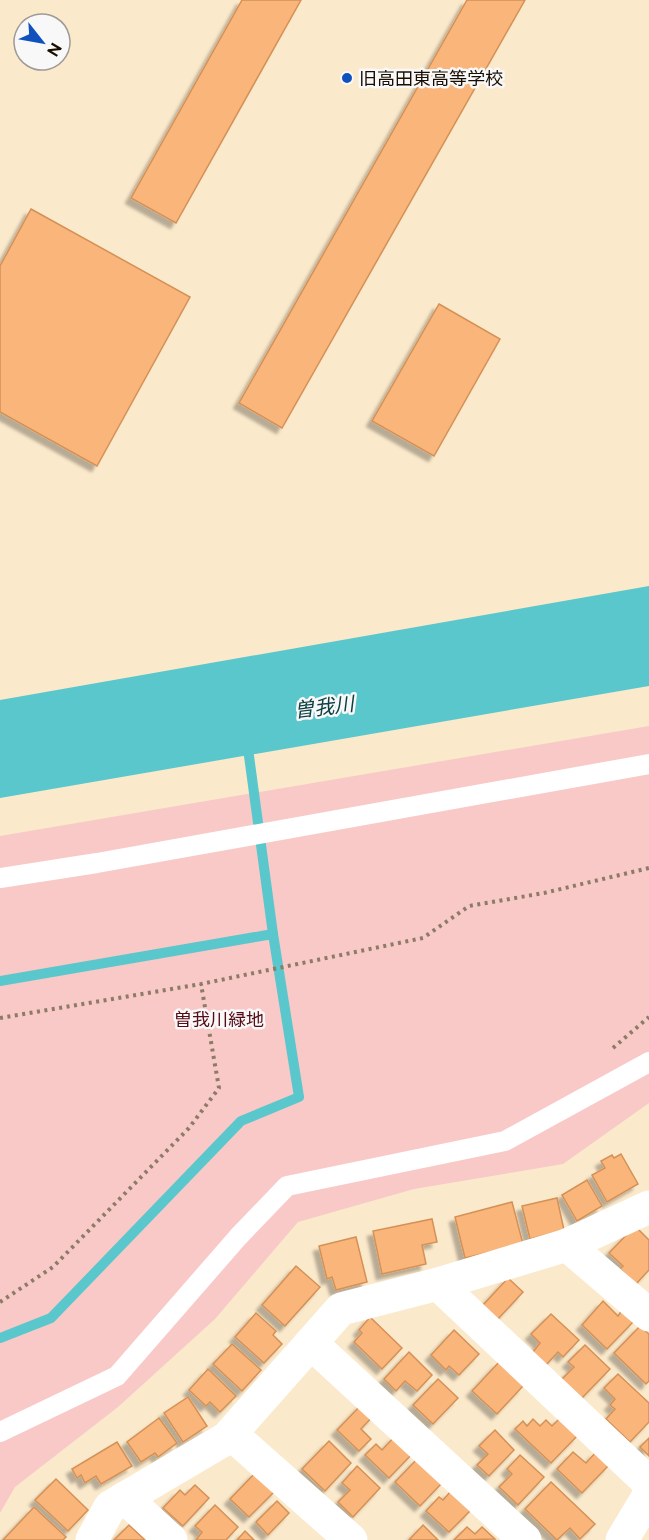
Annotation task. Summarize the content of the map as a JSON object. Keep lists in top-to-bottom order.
{
  "water": ["曽我川"],
  "parks": ["曽我川緑地"],
  "places": ["旧高田東高等学校"],
  "north": "bottom right"
}
